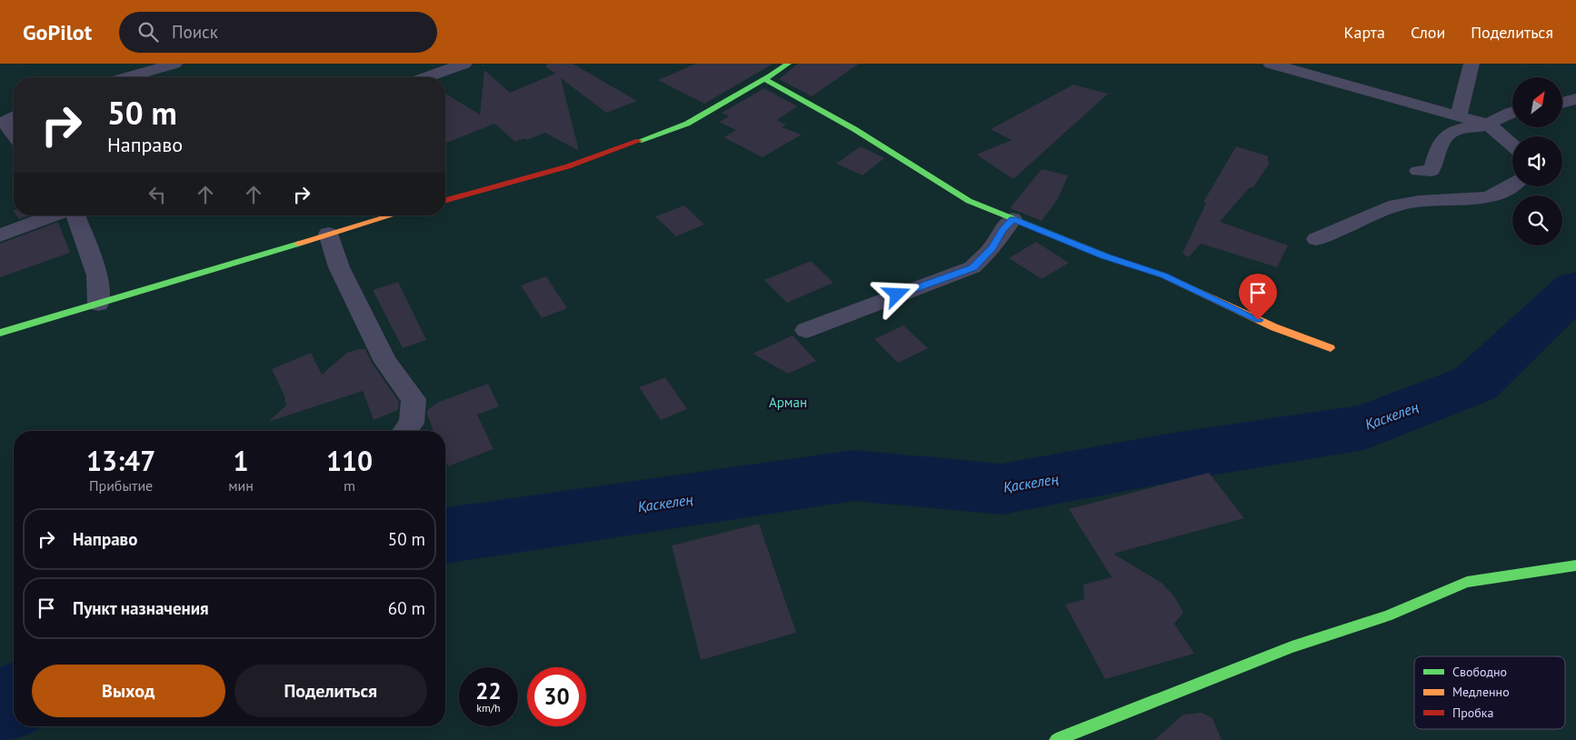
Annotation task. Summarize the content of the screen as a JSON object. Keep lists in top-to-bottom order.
{
  "water": ["Қаскелең"],
  "parks": ["Арман"],
  "legend": ["Свободно", "Медленно", "Пробка"],
  "north": "top right",
  "page": {
    "header": "GoPilot",
    "search": "Поиск",
    "nav": ["Карта", "Слои", "Поделиться"],
    "turn": ["50 m", "Направо"],
    "eta": [
      "13:47",
      "Прибытие",
      "1",
      "мин",
      "110",
      "m"
    ],
    "list": [
      {
        "name": "Направо",
        "value": "50 m"
      },
      {
        "name": "Пункт назначения",
        "value": "60 m"
      }
    ],
    "buttons": ["Выход", "Поделиться"],
    "speed": "22 km/h",
    "limit": "30"
  }
}
